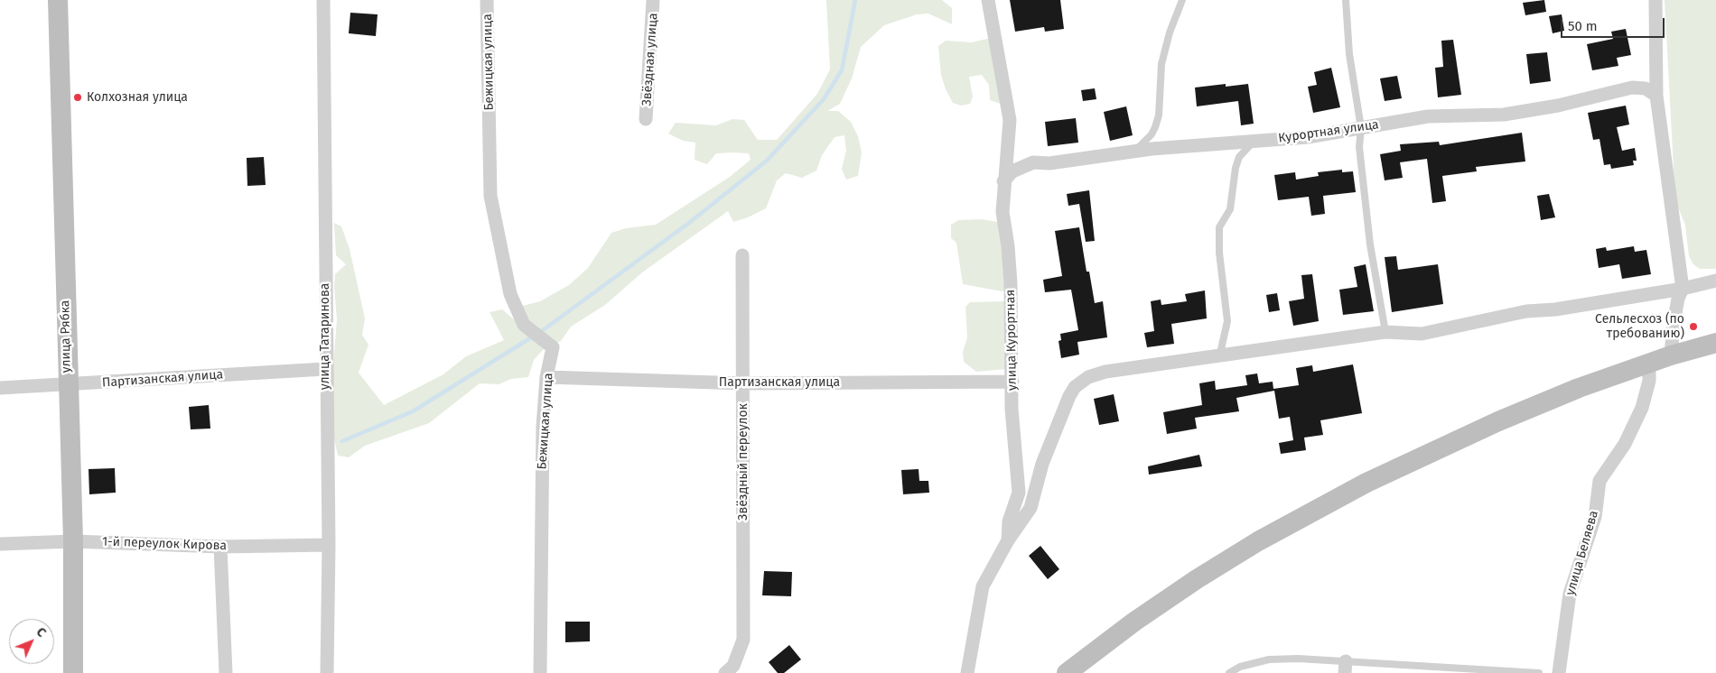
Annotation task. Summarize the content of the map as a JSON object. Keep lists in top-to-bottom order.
{
  "streets": {
    "main road": ["улица Рябка"],
    "street": [
      "Звёздная улица",
      "Бежицкая улица",
      "Курортная улица",
      "улица Татаринова",
      "улица Курортная",
      "Партизанская улица",
      "Звёздный переулок",
      "1-й переулок Кирова",
      "улица Беляева"
    ]
  },
  "crossings": [
    ["Бежицкая улица", "Партизанская улица"],
    ["Курортная улица", "улица Курортная"],
    ["улица Рябка", "Партизанская улица"],
    ["улица Рябка", "1-й переулок Кирова"],
    ["улица Татаринова", "Партизанская улица"],
    ["улица Татаринова", "1-й переулок Кирова"],
    ["улица Курортная", "Партизанская улица"],
    ["Партизанская улица", "Звёздный переулок"]
  ],
  "places": ["Колхозная улица", "Сельлесхоз (по требованию)"],
  "scale_bar": "50 m",
  "north": "top right"
}
